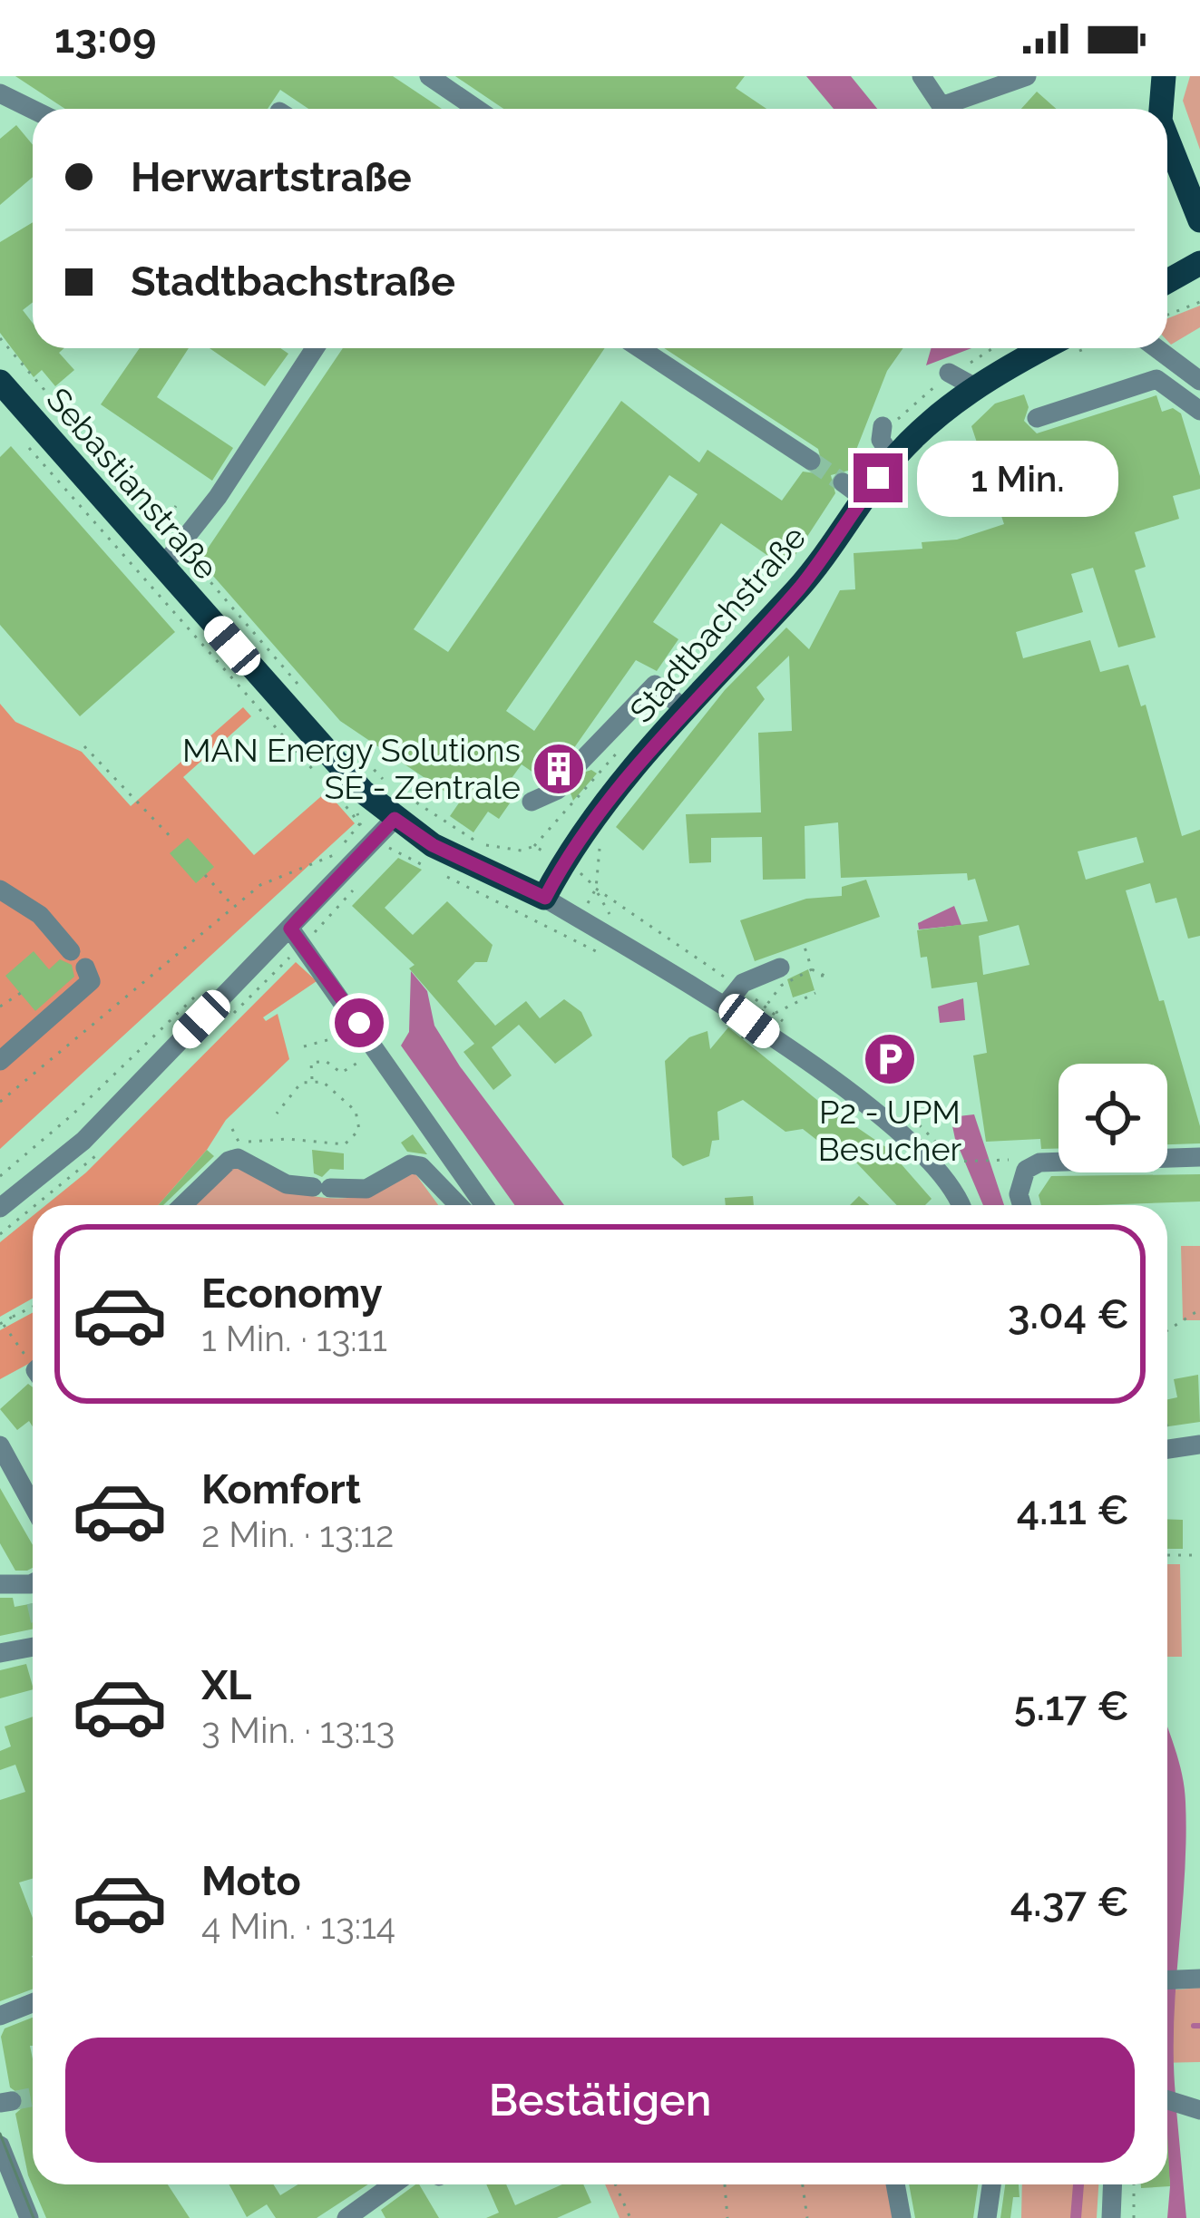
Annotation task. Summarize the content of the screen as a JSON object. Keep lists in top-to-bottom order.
{
  "streets": {
    "main road": ["Sebastianstraße", "Stadtbachstraße"]
  },
  "crossings": [
    ["Sebastianstraße", "Stadtbachstraße"]
  ],
  "places": {
    "building": ["MAN Energy Solutions SE - Zentrale"],
    "parking": ["P2 - UPM Besucher"]
  },
  "page": {
    "status": "13:09",
    "banner": ["Herwartstraße", "Stadtbachstraße"],
    "bubble": "1 Min.",
    "list": [
      {
        "name": "Economy",
        "note": "1 Min. · 13:11",
        "value": "3.04 €"
      },
      {
        "name": "Komfort",
        "note": "2 Min. · 13:12",
        "value": "4.11 €"
      },
      {
        "name": "XL",
        "note": "3 Min. · 13:13",
        "value": "5.17 €"
      },
      {
        "name": "Moto",
        "note": "4 Min. · 13:14",
        "value": "4.37 €"
      }
    ],
    "buttons": "Bestätigen"
  }
}
